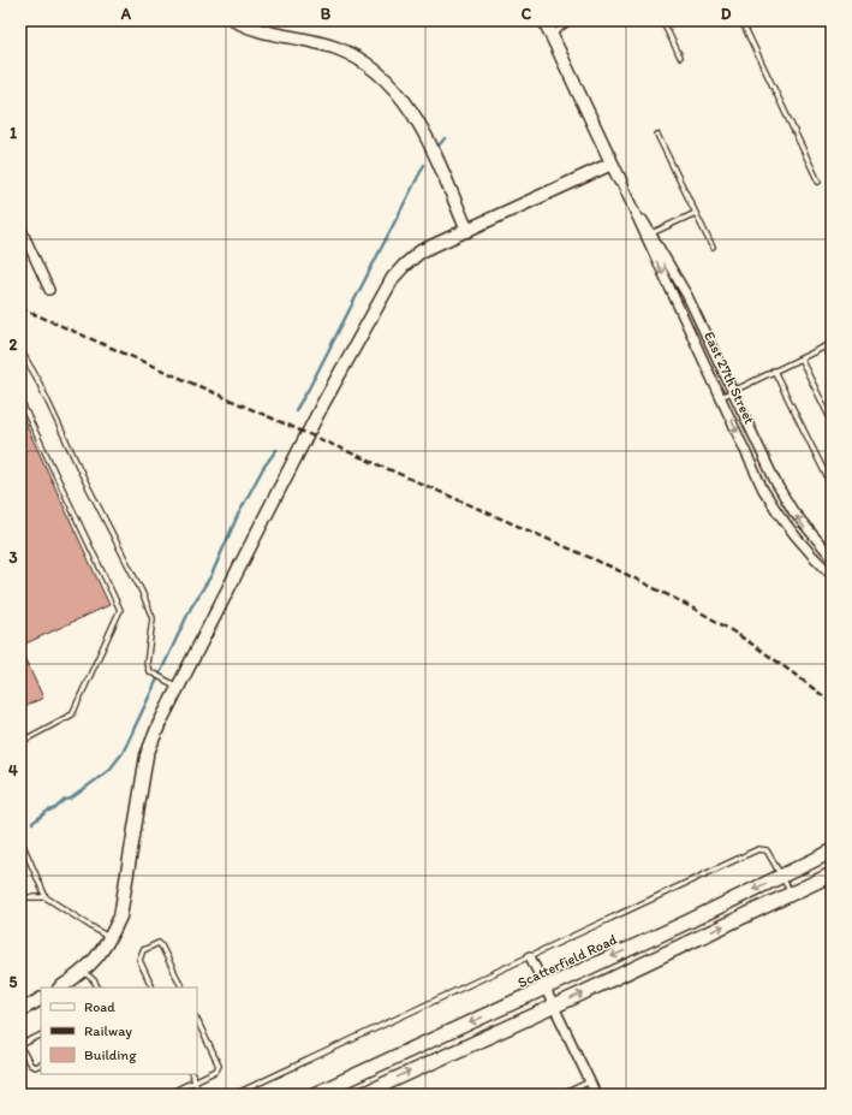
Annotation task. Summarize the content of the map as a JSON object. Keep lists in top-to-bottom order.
{
  "streets": {
    "main road": ["Scatterfield Road"],
    "street": ["East 27th Street"]
  },
  "legend": ["Road", "Railway", "Building"],
  "grid": {
    "columns": [
      "A",
      "B",
      "C",
      "D"
    ],
    "rows": [
      "1",
      "2",
      "3",
      "4",
      "5"
    ]
  }
}
